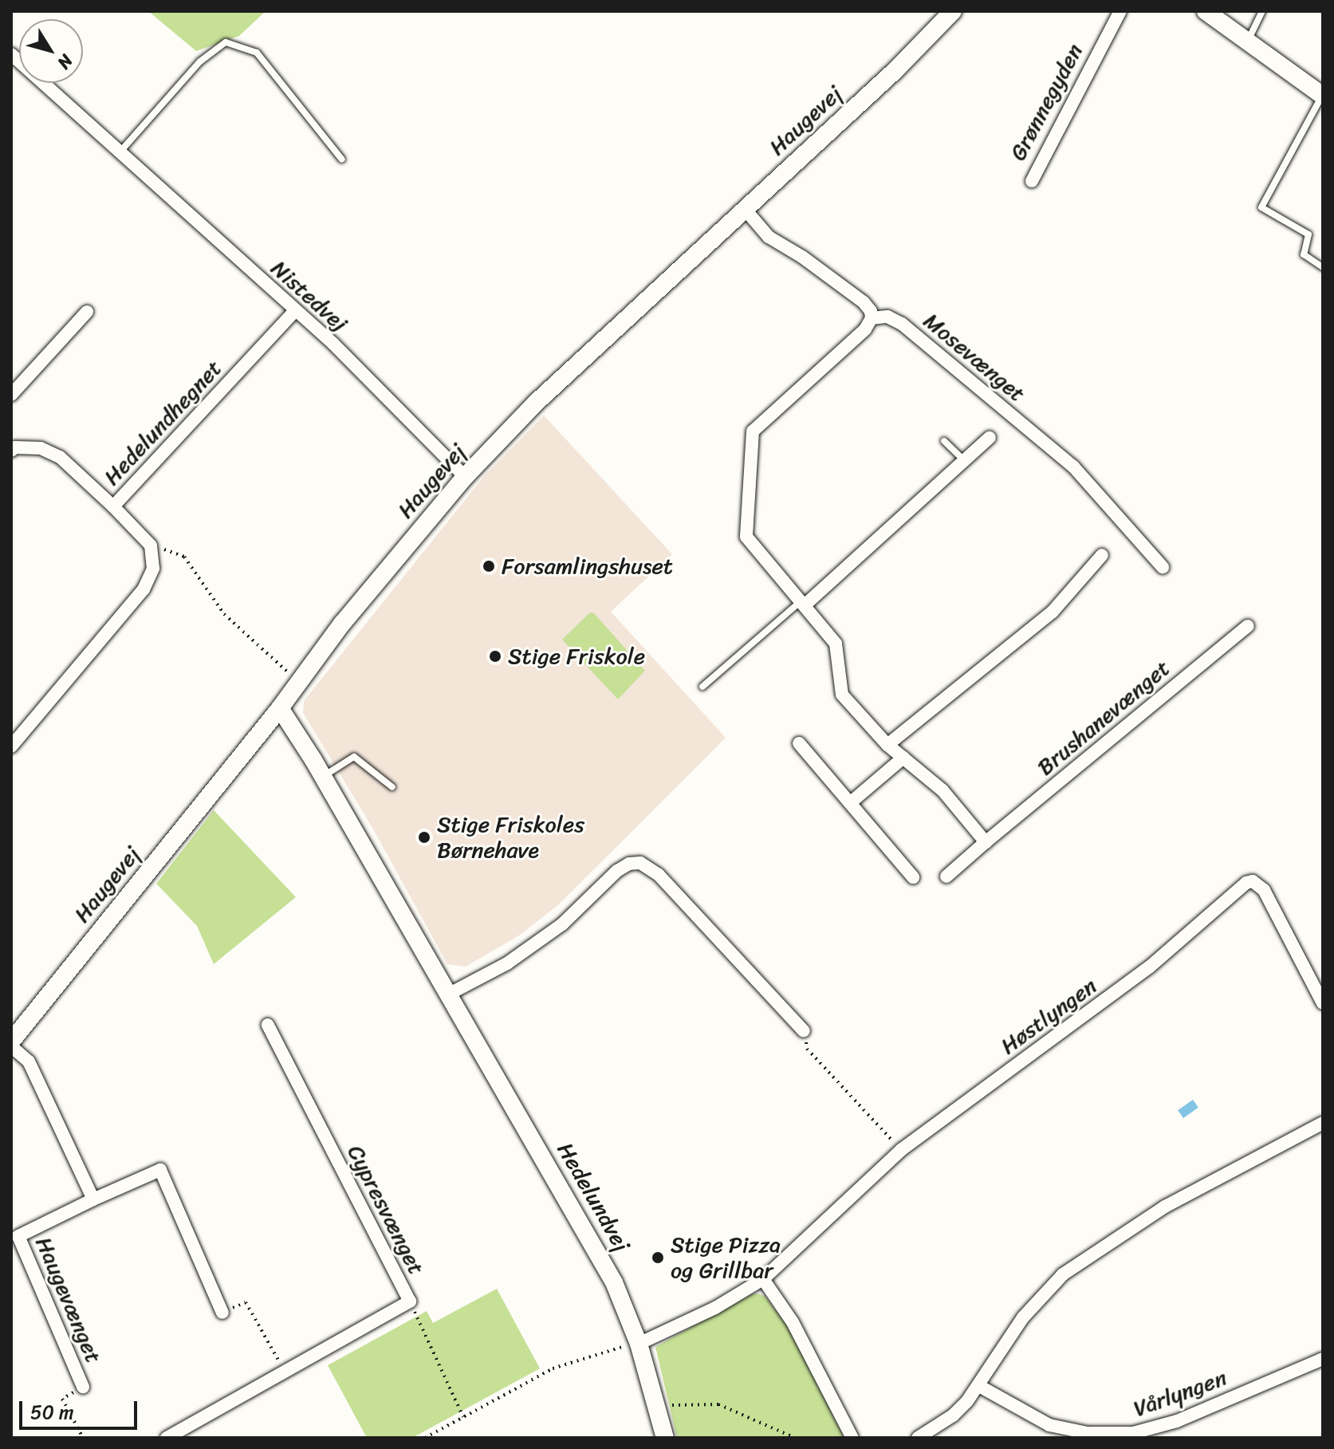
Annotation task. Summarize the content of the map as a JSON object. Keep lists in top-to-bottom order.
{
  "streets": {
    "street": [
      "Grønnegyden",
      "Haugevej",
      "Nistedvej",
      "Mosevænget",
      "Hedelundhegnet",
      "Brushanevænget",
      "Høstlyngen",
      "Hedelundvej",
      "Cypresvænget",
      "Haugevænget",
      "Vårlyngen"
    ]
  },
  "crossings": [
    ["Haugevej", "Nistedvej"],
    ["Haugevej", "Hedelundvej"],
    ["Nistedvej", "Hedelundhegnet"],
    ["Høstlyngen", "Hedelundvej"]
  ],
  "places": [
    "Forsamlingshuset",
    "Stige Friskole",
    "Stige Friskoles Børnehave",
    "Stige Pizza og Grillbar"
  ],
  "scale_bar": "50 m",
  "north": "bottom right"
}
